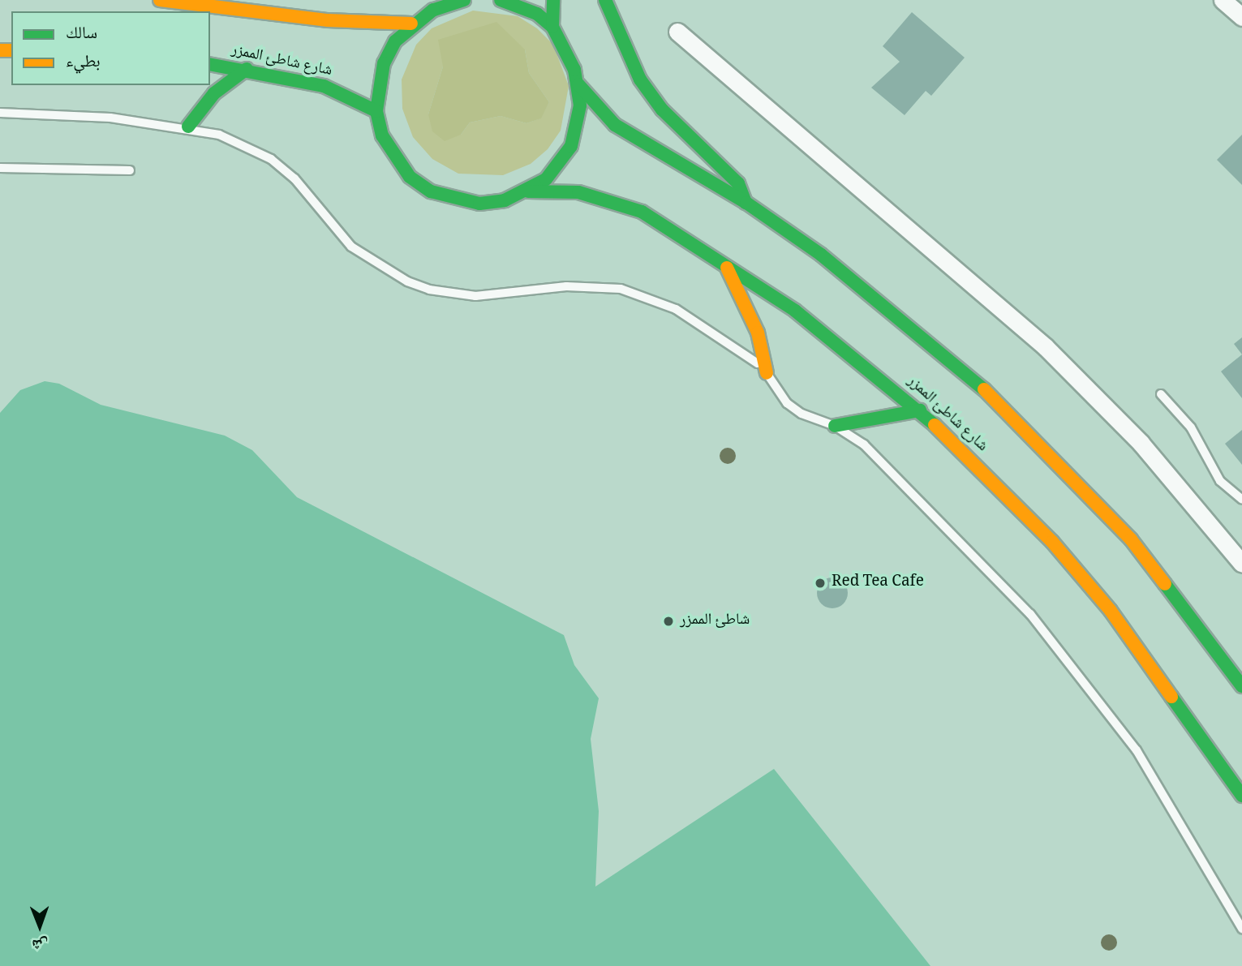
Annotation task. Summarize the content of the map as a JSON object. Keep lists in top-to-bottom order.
{
  "streets": {
    "main road": ["شارع شاطئ الممزر"]
  },
  "places": ["Red Tea Cafe", "شاطئ الممزر"],
  "legend": ["سالك", "بطيء"],
  "north": "bottom"
}
